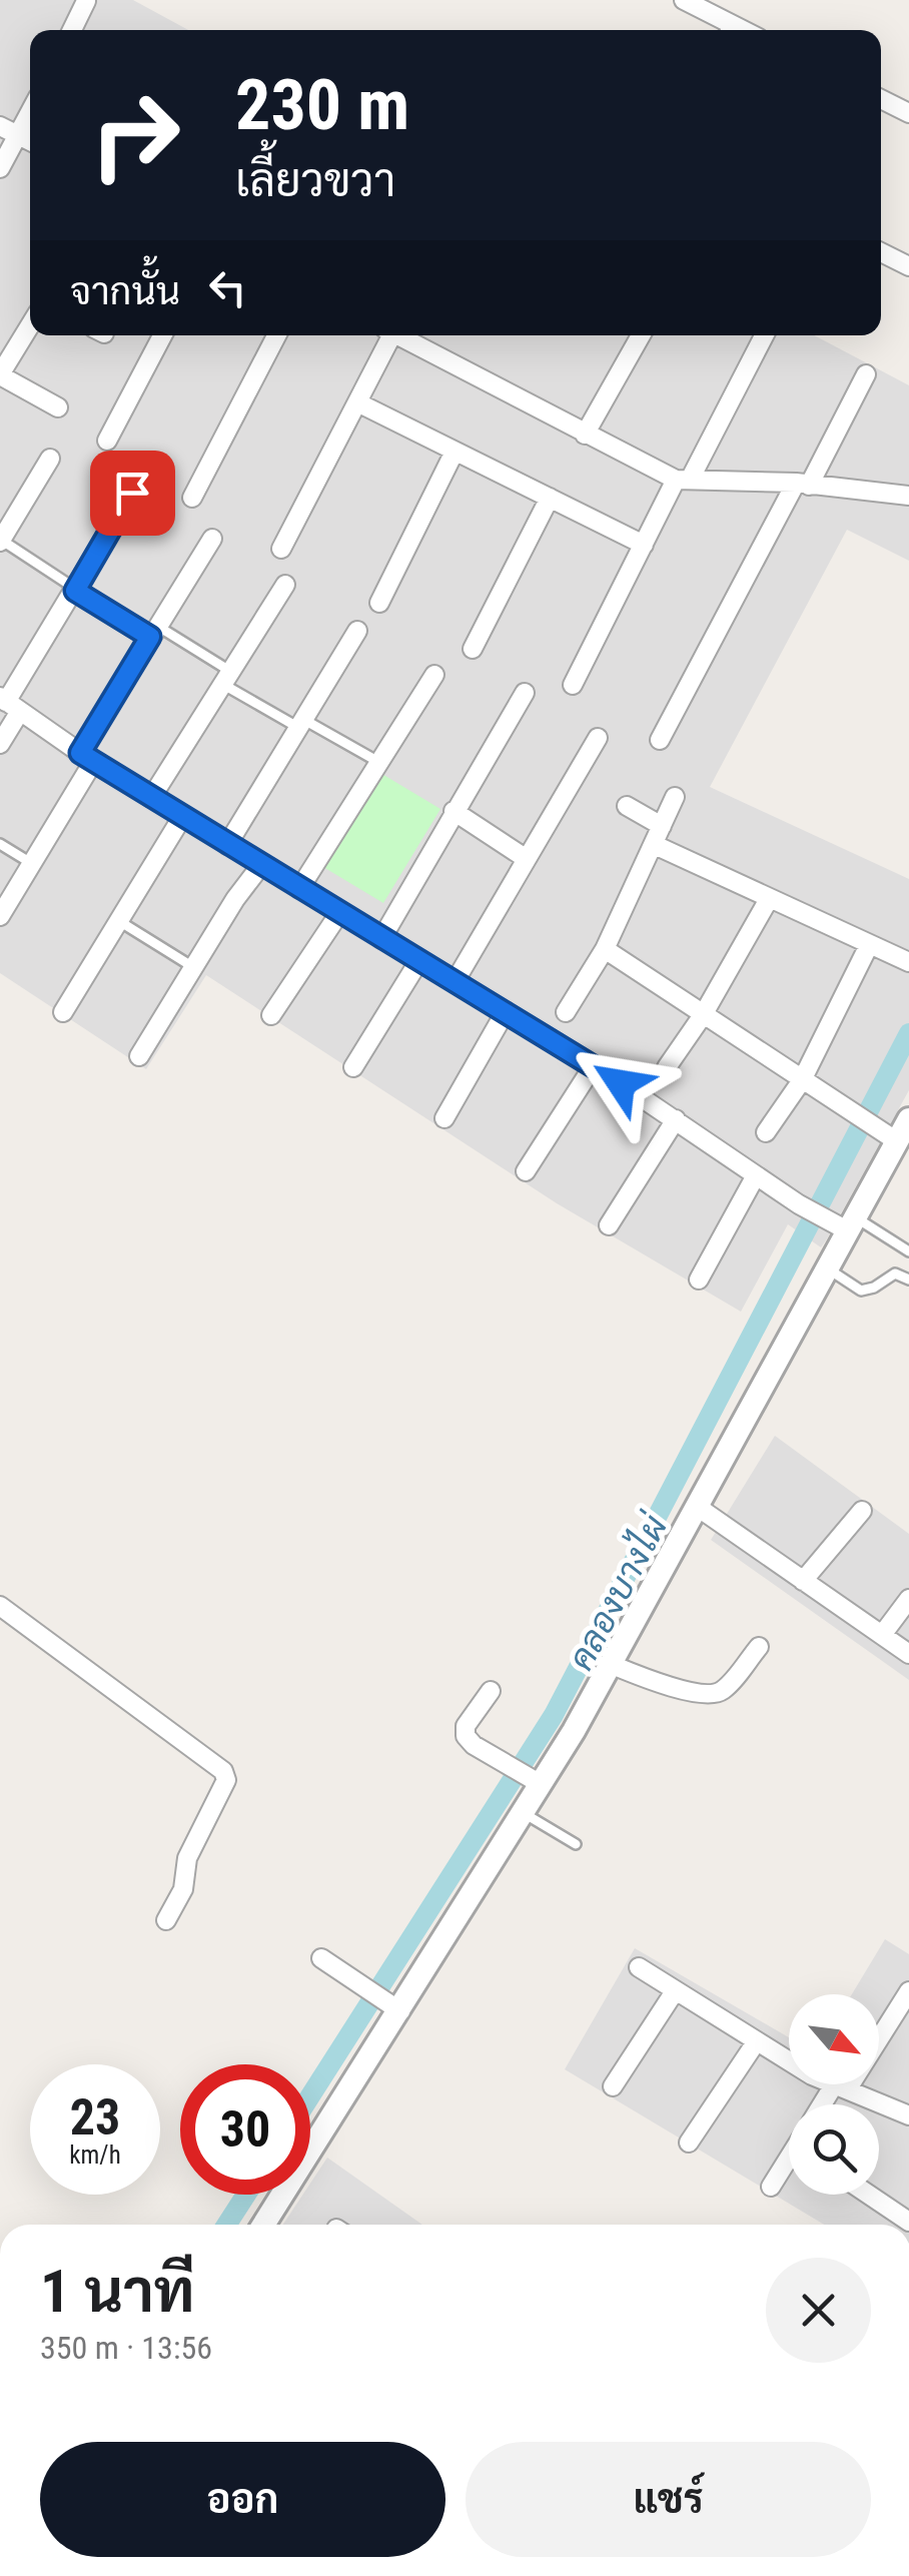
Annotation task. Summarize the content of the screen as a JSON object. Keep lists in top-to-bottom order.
{
  "water": ["คลองบางไผ่"],
  "north": "bottom right",
  "page": {
    "turn": ["230 m", "เลี้ยวขวา"],
    "then": "จากนั้น",
    "speed": "23 km/h",
    "limit": "30",
    "heading": ["1 นาที", "350 m · 13:56"],
    "buttons": ["ออก", "แชร์"]
  }
}
